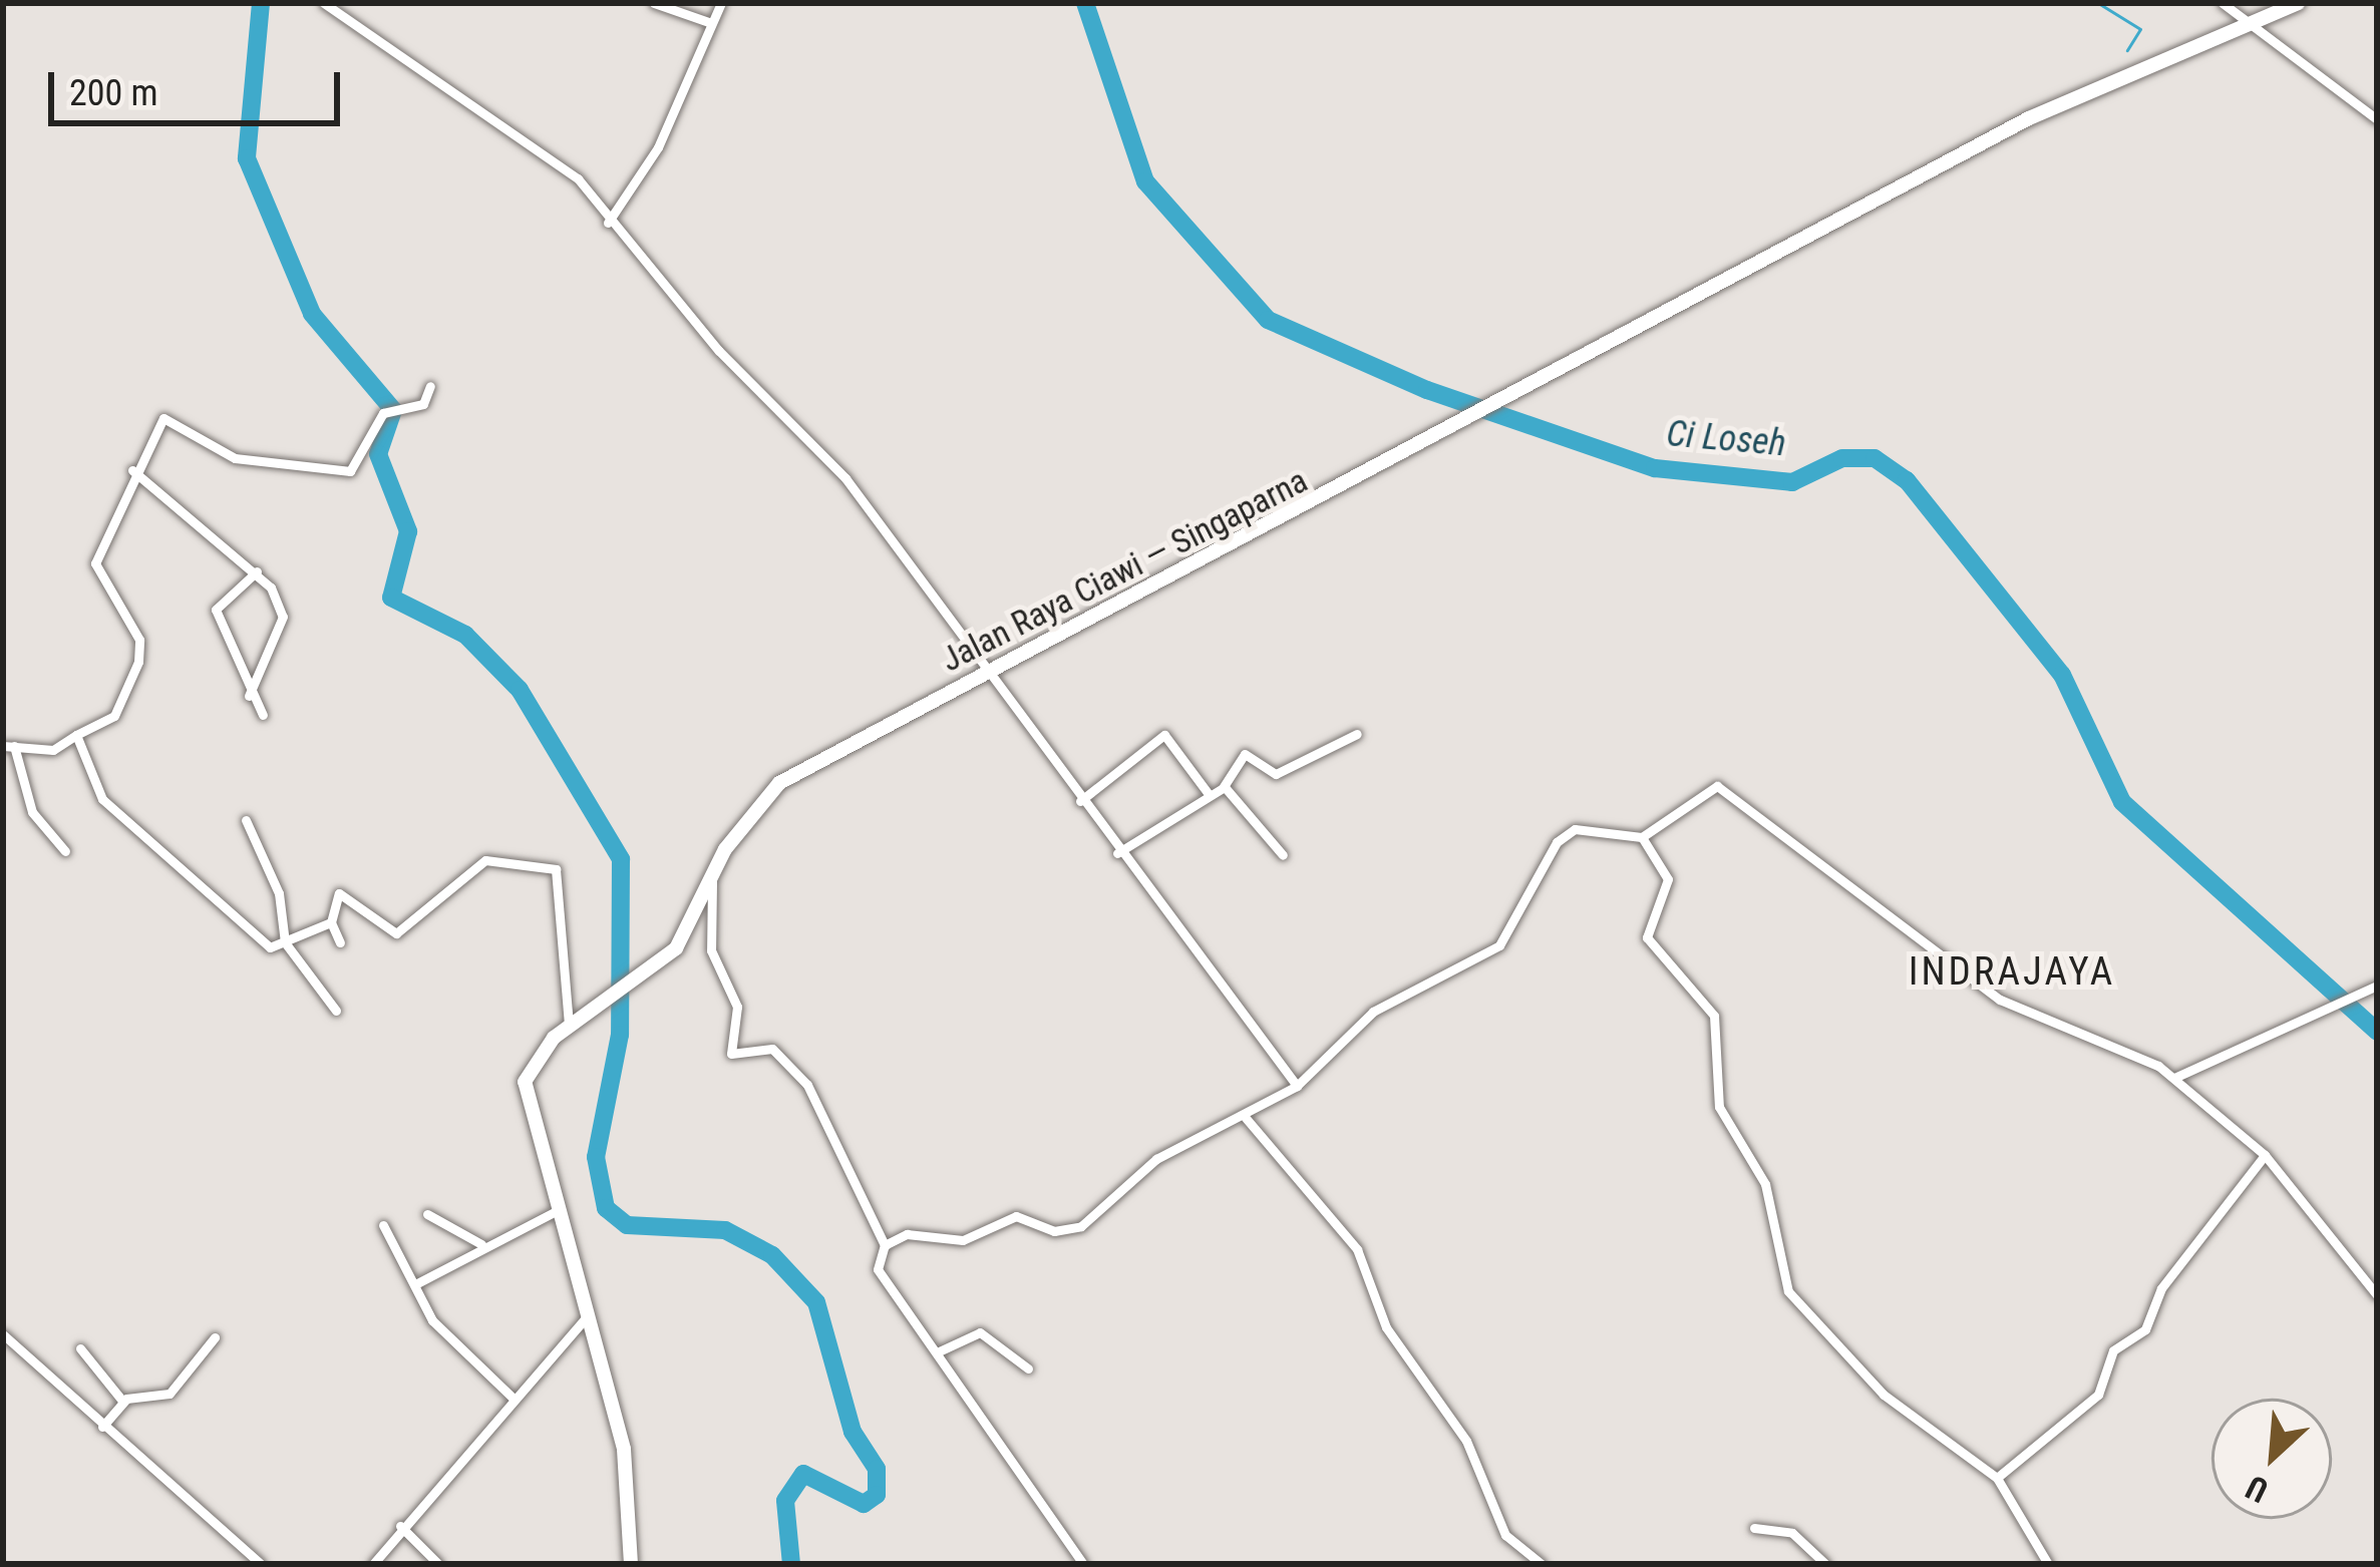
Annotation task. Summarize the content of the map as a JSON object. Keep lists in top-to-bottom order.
{
  "streets": {
    "main road": ["Jalan Raya Ciawi — Singaparna"]
  },
  "districts": ["INDRAJAYA"],
  "water": ["Ci Loseh"],
  "scale_bar": "200 m",
  "north": "bottom left"
}
